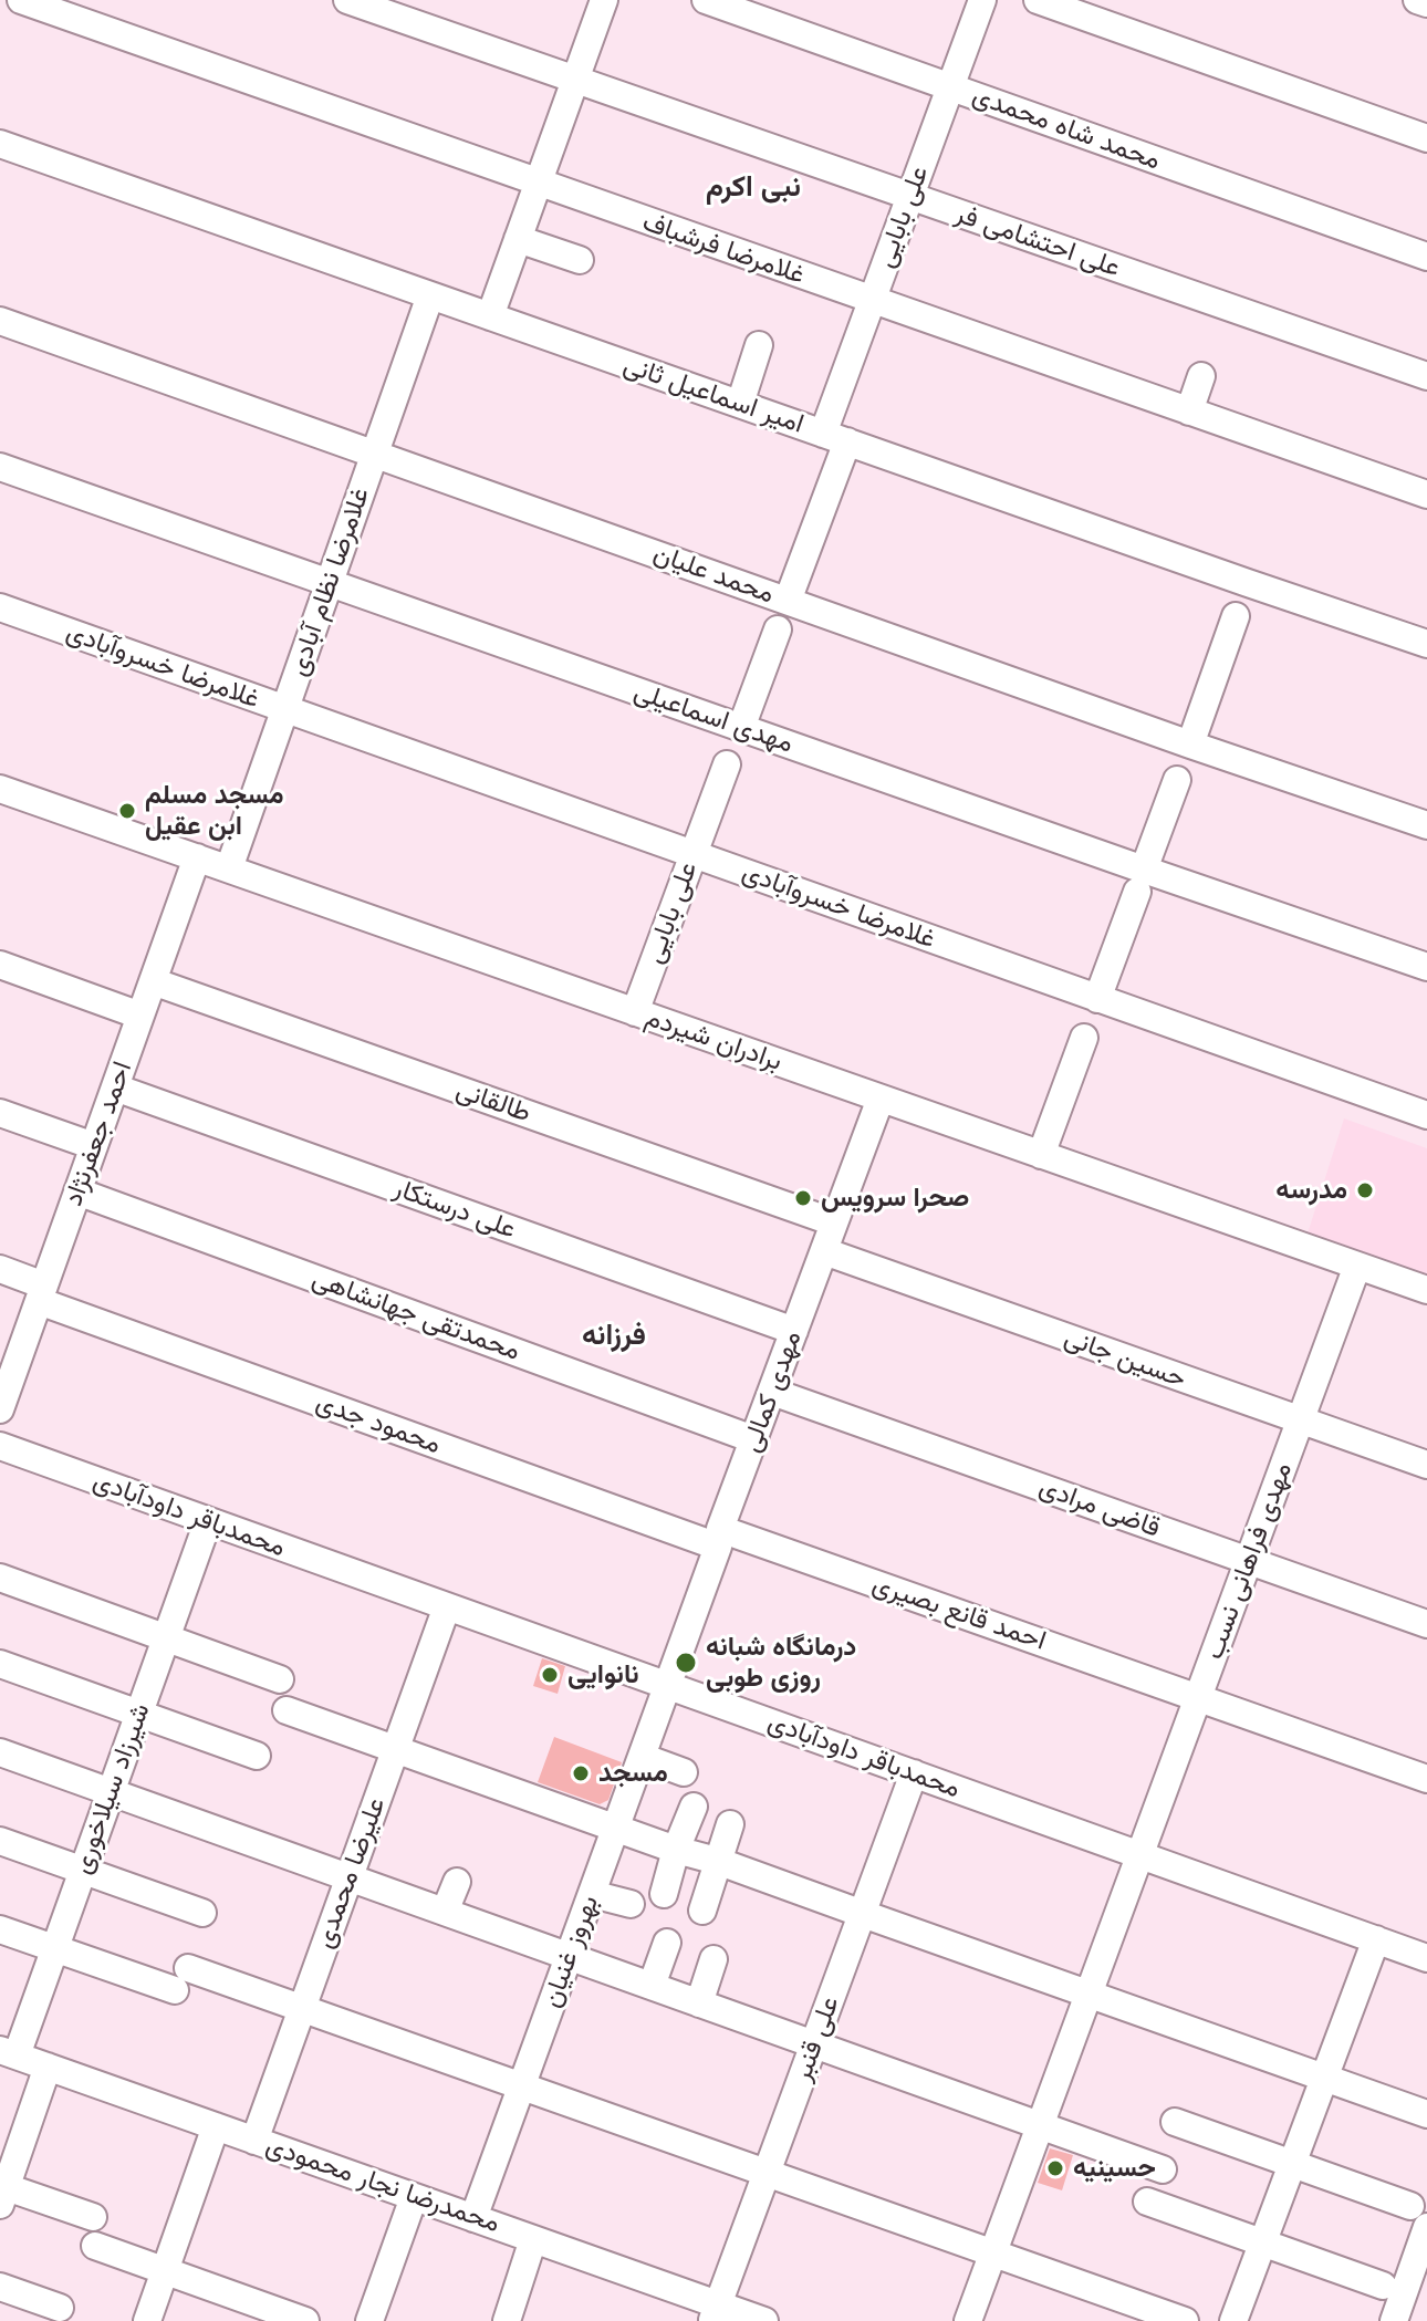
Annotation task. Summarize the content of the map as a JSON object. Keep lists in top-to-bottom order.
{
  "streets": {
    "street": [
      "محمد شاه محمدی",
      "علی بابایی",
      "علی احتشامی فر",
      "غلامرضا فرشباف",
      "امیر اسماعیل ثانی",
      "محمد علیان",
      "غلامرضا نظام آبادی",
      "غلامرضا خسروآبادی",
      "مهدی اسماعیلی",
      "برادران شیردم",
      "طالقانی",
      "احمد جعفرنژاد",
      "علی درستکار",
      "محمدتقی جهانشاهی",
      "حسین جانی",
      "مهدی کمالی",
      "محمود جدی",
      "قاضی مرادی",
      "محمدباقر داودآبادی",
      "مهدی فراهانی نسب",
      "احمد قانع بصیری",
      "شیرزاد سیلاخوری",
      "علیرضا محمدی",
      "بهروز غنیان",
      "علی قنبر",
      "محمدرضا نجار محمودی"
    ]
  },
  "crossings": [
    ["محمد شاه محمدی", "علی بابایی"],
    ["علی بابایی", "علی احتشامی فر"],
    ["علی بابایی", "غلامرضا فرشباف"],
    ["علی بابایی", "امیر اسماعیل ثانی"],
    ["علی بابایی", "محمد علیان"],
    ["علی بابایی", "غلامرضا خسروآبادی"],
    ["علی بابایی", "برادران شیردم"],
    ["امیر اسماعیل ثانی", "غلامرضا نظام آبادی"],
    ["محمد علیان", "غلامرضا نظام آبادی"],
    ["غلامرضا نظام آبادی", "غلامرضا خسروآبادی"],
    ["غلامرضا نظام آبادی", "مهدی اسماعیلی"],
    ["غلامرضا نظام آبادی", "برادران شیردم"],
    ["برادران شیردم", "احمد جعفرنژاد"],
    ["برادران شیردم", "مهدی کمالی"],
    ["برادران شیردم", "مهدی فراهانی نسب"],
    ["طالقانی", "احمد جعفرنژاد"],
    ["طالقانی", "مهدی کمالی"],
    ["احمد جعفرنژاد", "علی درستکار"],
    ["احمد جعفرنژاد", "محمدتقی جهانشاهی"],
    ["احمد جعفرنژاد", "محمود جدی"],
    ["علی درستکار", "مهدی کمالی"],
    ["محمدتقی جهانشاهی", "مهدی کمالی"],
    ["حسین جانی", "مهدی کمالی"],
    ["حسین جانی", "مهدی فراهانی نسب"],
    ["مهدی کمالی", "محمود جدی"],
    ["مهدی کمالی", "قاضی مرادی"],
    ["مهدی کمالی", "محمدباقر داودآبادی"],
    ["مهدی کمالی", "احمد قانع بصیری"],
    ["مهدی کمالی", "بهروز غنیان"],
    ["محمود جدی", "احمد قانع بصیری"],
    ["قاضی مرادی", "مهدی فراهانی نسب"],
    ["محمدباقر داودآبادی", "مهدی فراهانی نسب"],
    ["محمدباقر داودآبادی", "شیرزاد سیلاخوری"],
    ["محمدباقر داودآبادی", "علیرضا محمدی"],
    ["محمدباقر داودآبادی", "بهروز غنیان"],
    ["محمدباقر داودآبادی", "علی قنبر"],
    ["مهدی فراهانی نسب", "احمد قانع بصیری"],
    ["شیرزاد سیلاخوری", "محمدرضا نجار محمودی"],
    ["علیرضا محمدی", "محمدرضا نجار محمودی"],
    ["بهروز غنیان", "محمدرضا نجار محمودی"],
    ["علی قنبر", "محمدرضا نجار محمودی"]
  ],
  "districts": ["نبی اکرم", "فرزانه"],
  "places": [
    "مسجد مسلم ابن عقیل",
    "مدرسه",
    "صحرا سرویس",
    "درمانگاه شبانه روزی طوبی",
    "نانوایی",
    "مسجد",
    "حسینیه"
  ]
}
